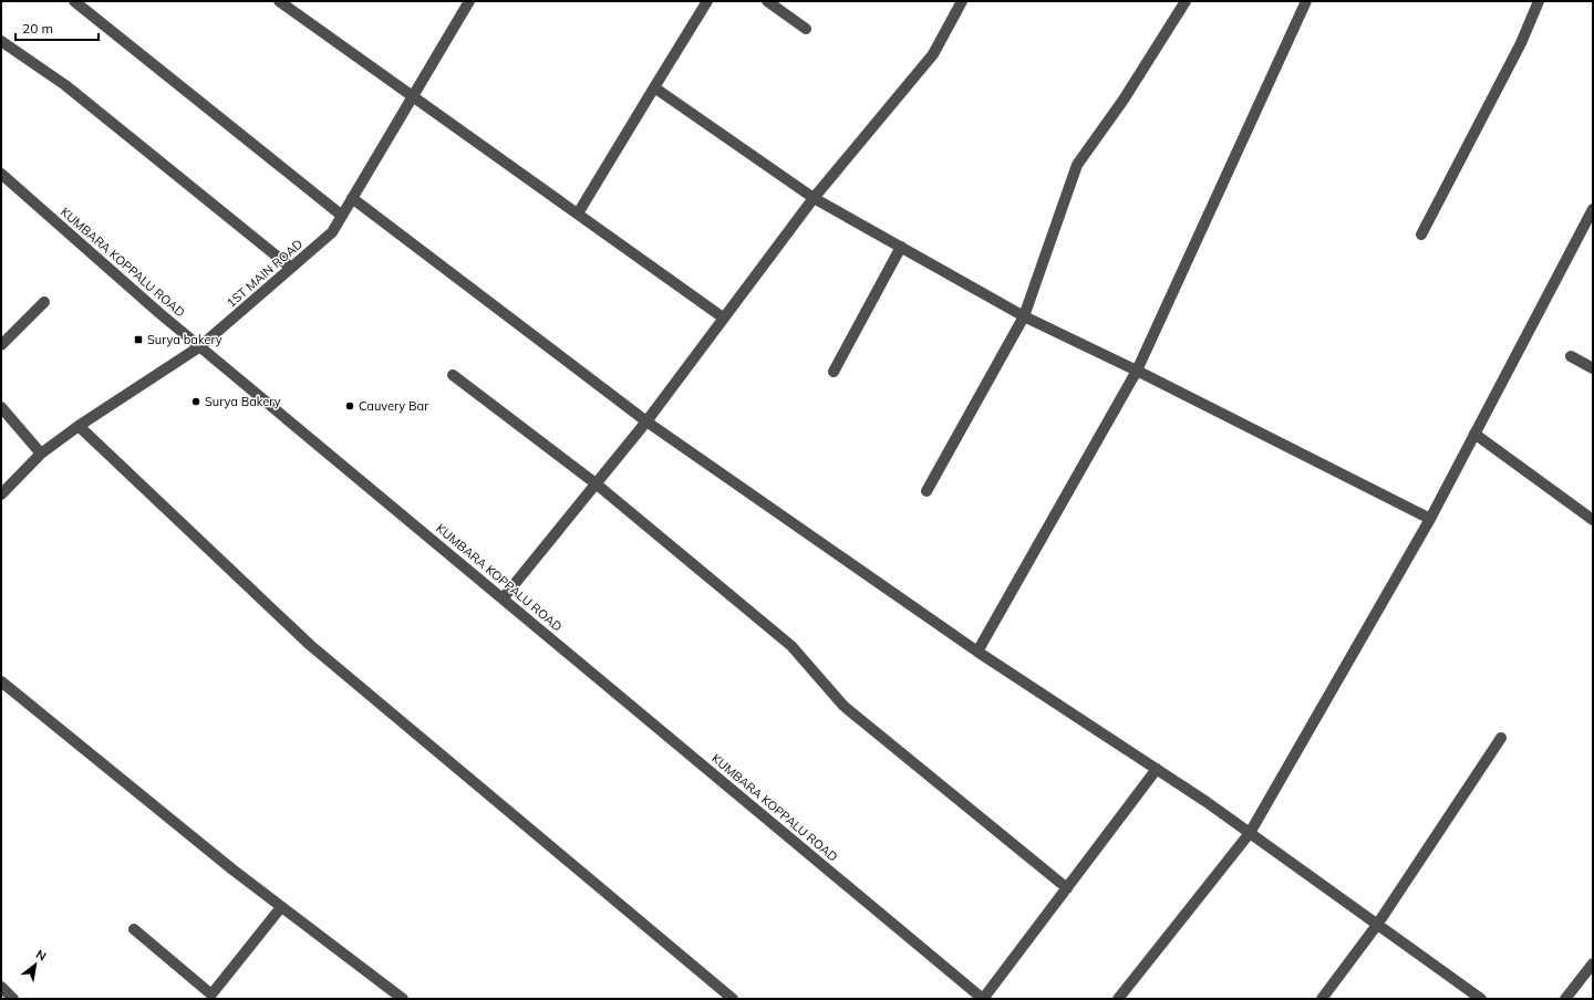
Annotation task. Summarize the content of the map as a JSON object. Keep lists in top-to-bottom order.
{
  "streets": {
    "street": ["KUMBARA KOPPALU ROAD", "1ST MAIN ROAD"]
  },
  "crossings": [
    ["KUMBARA KOPPALU ROAD", "1ST MAIN ROAD"]
  ],
  "places": {
    "transit": ["Surya bakery"],
    "other": ["Surya Bakery", "Cauvery Bar"]
  },
  "scale_bar": "20 m",
  "north": "top right"
}
